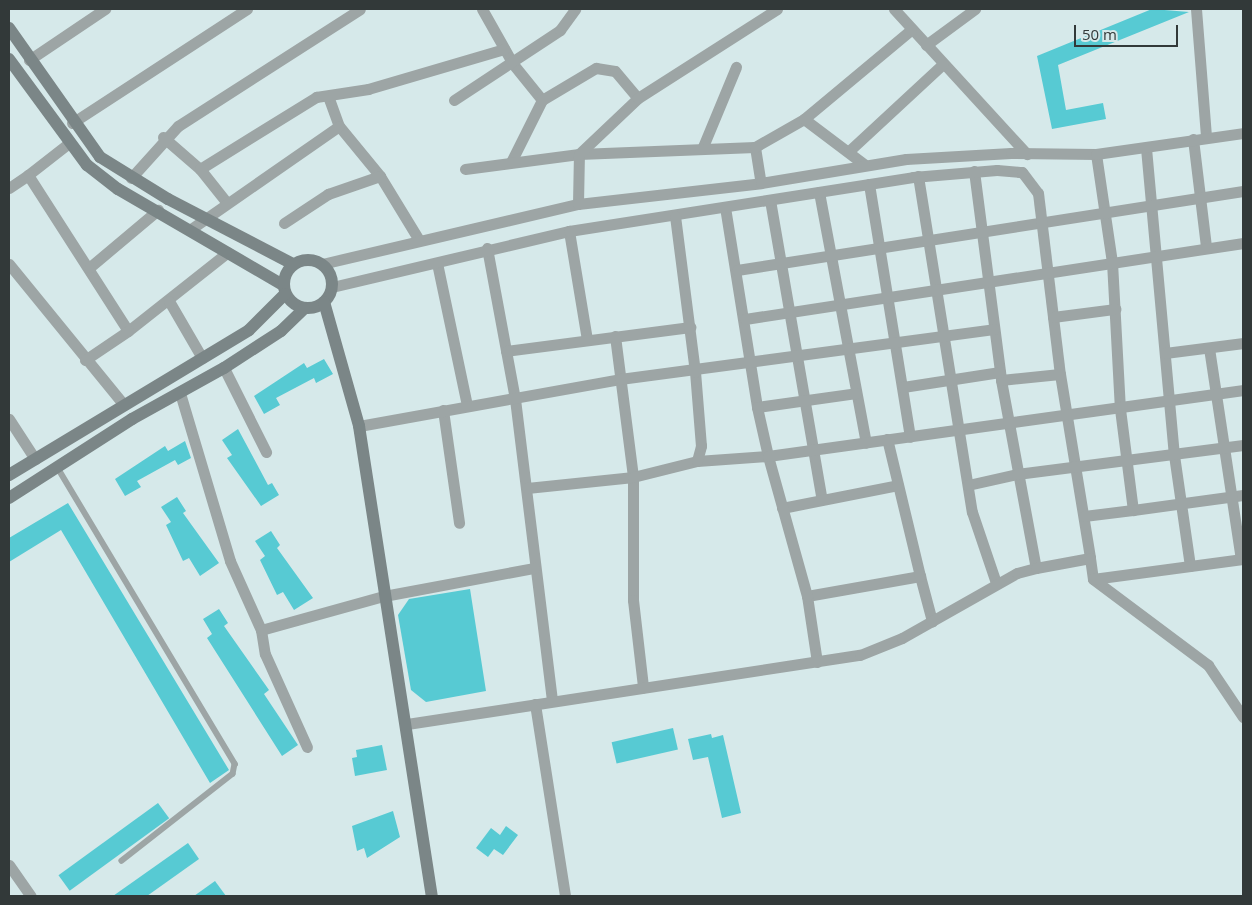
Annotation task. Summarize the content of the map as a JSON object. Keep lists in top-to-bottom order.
{
  "scale_bar": "50 m"
}
